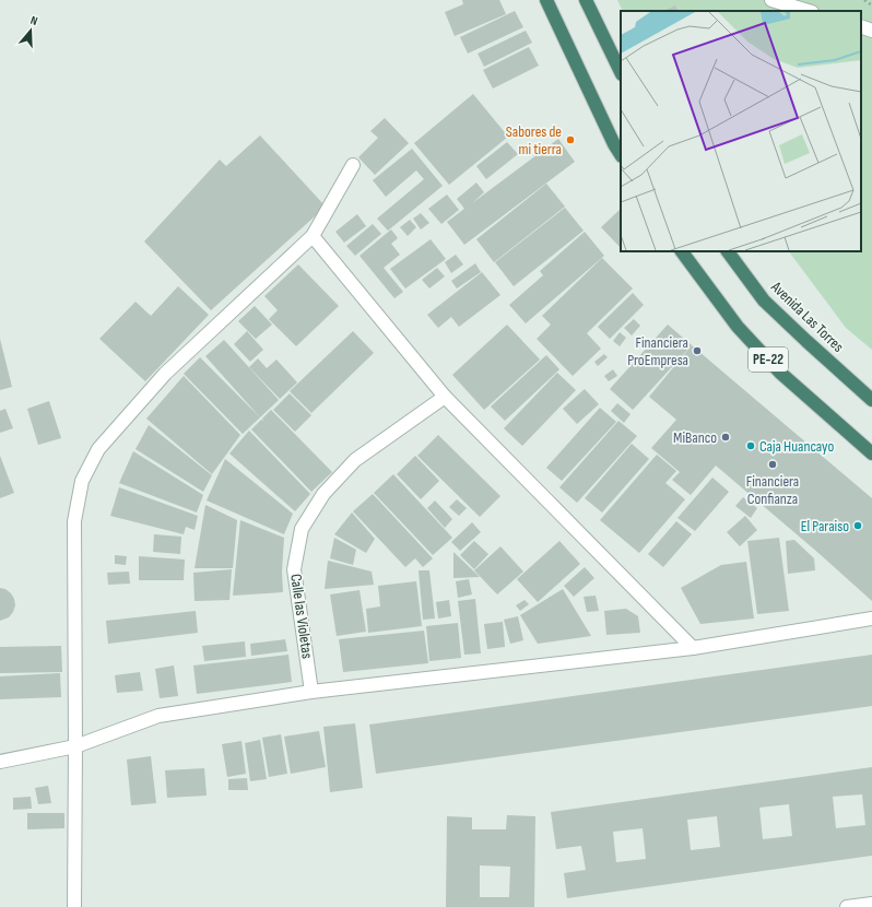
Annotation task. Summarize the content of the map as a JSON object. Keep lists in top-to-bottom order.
{
  "streets": {
    "highway": ["Avenida Las Torres", "PE-22"],
    "street": ["Calle las Violetas"]
  },
  "places": [
    "Sabores de mi tierra",
    "Financiera ProEmpresa",
    "MiBanco",
    "Caja Huancayo",
    "Financiera Confianza",
    "El Paraiso"
  ],
  "north": "top"
}
